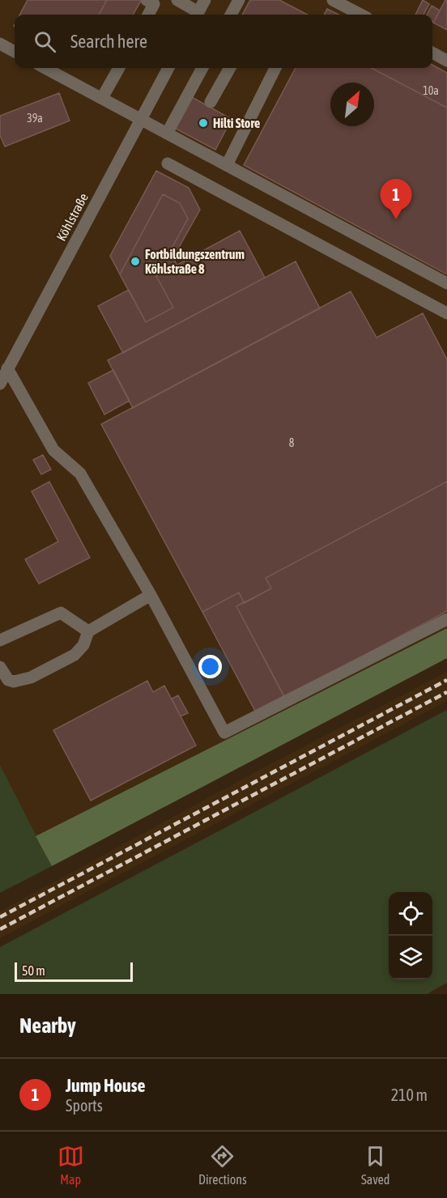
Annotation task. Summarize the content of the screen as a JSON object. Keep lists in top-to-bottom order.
{
  "streets": {
    "street": ["Köhlstraße"]
  },
  "places": ["Hilti Store", "Fortbildungszentrum Köhlstraße 8"],
  "house_numbers": ["10a", "39a", "8"],
  "scale_bar": "50 m",
  "north": "top right",
  "page": {
    "search": "Search here",
    "pins": "1",
    "scale": "50 m",
    "heading": "Nearby",
    "list": [
      {
        "mark": "1",
        "name": "Jump House",
        "note": "Sports",
        "value": "210 m"
      }
    ],
    "nav": ["Map", "Directions", "Saved"]
  }
}
